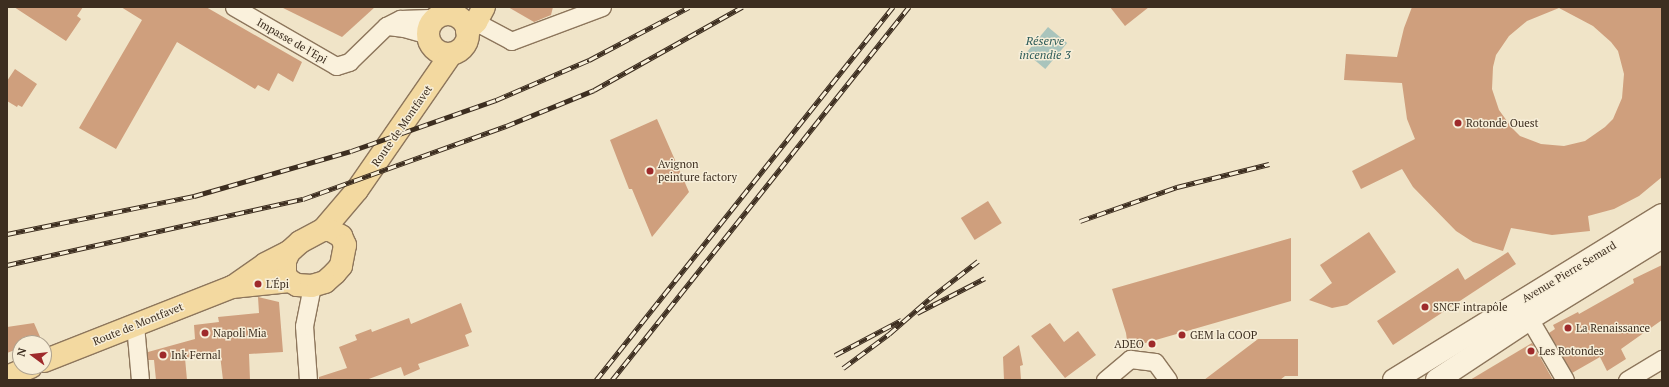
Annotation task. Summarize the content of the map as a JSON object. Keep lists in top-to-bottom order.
{
  "streets": {
    "main road": ["Route de Montfavet", "Avenue Pierre Semard"],
    "street": ["Impasse de l'Epi"]
  },
  "crossings": [
    ["Impasse de l'Epi", "Route de Montfavet"]
  ],
  "water": ["Réserve incendie 3"],
  "places": [
    "Rotonde Ouest",
    "Avignon peinture factory",
    "L'Épi",
    "SNCF intrapôle",
    "La Renaissance",
    "Napoli Mia",
    "GEM la COOP",
    "ADEO",
    "Les Rotondes",
    "Ink Fernal"
  ],
  "north": "left"
}
